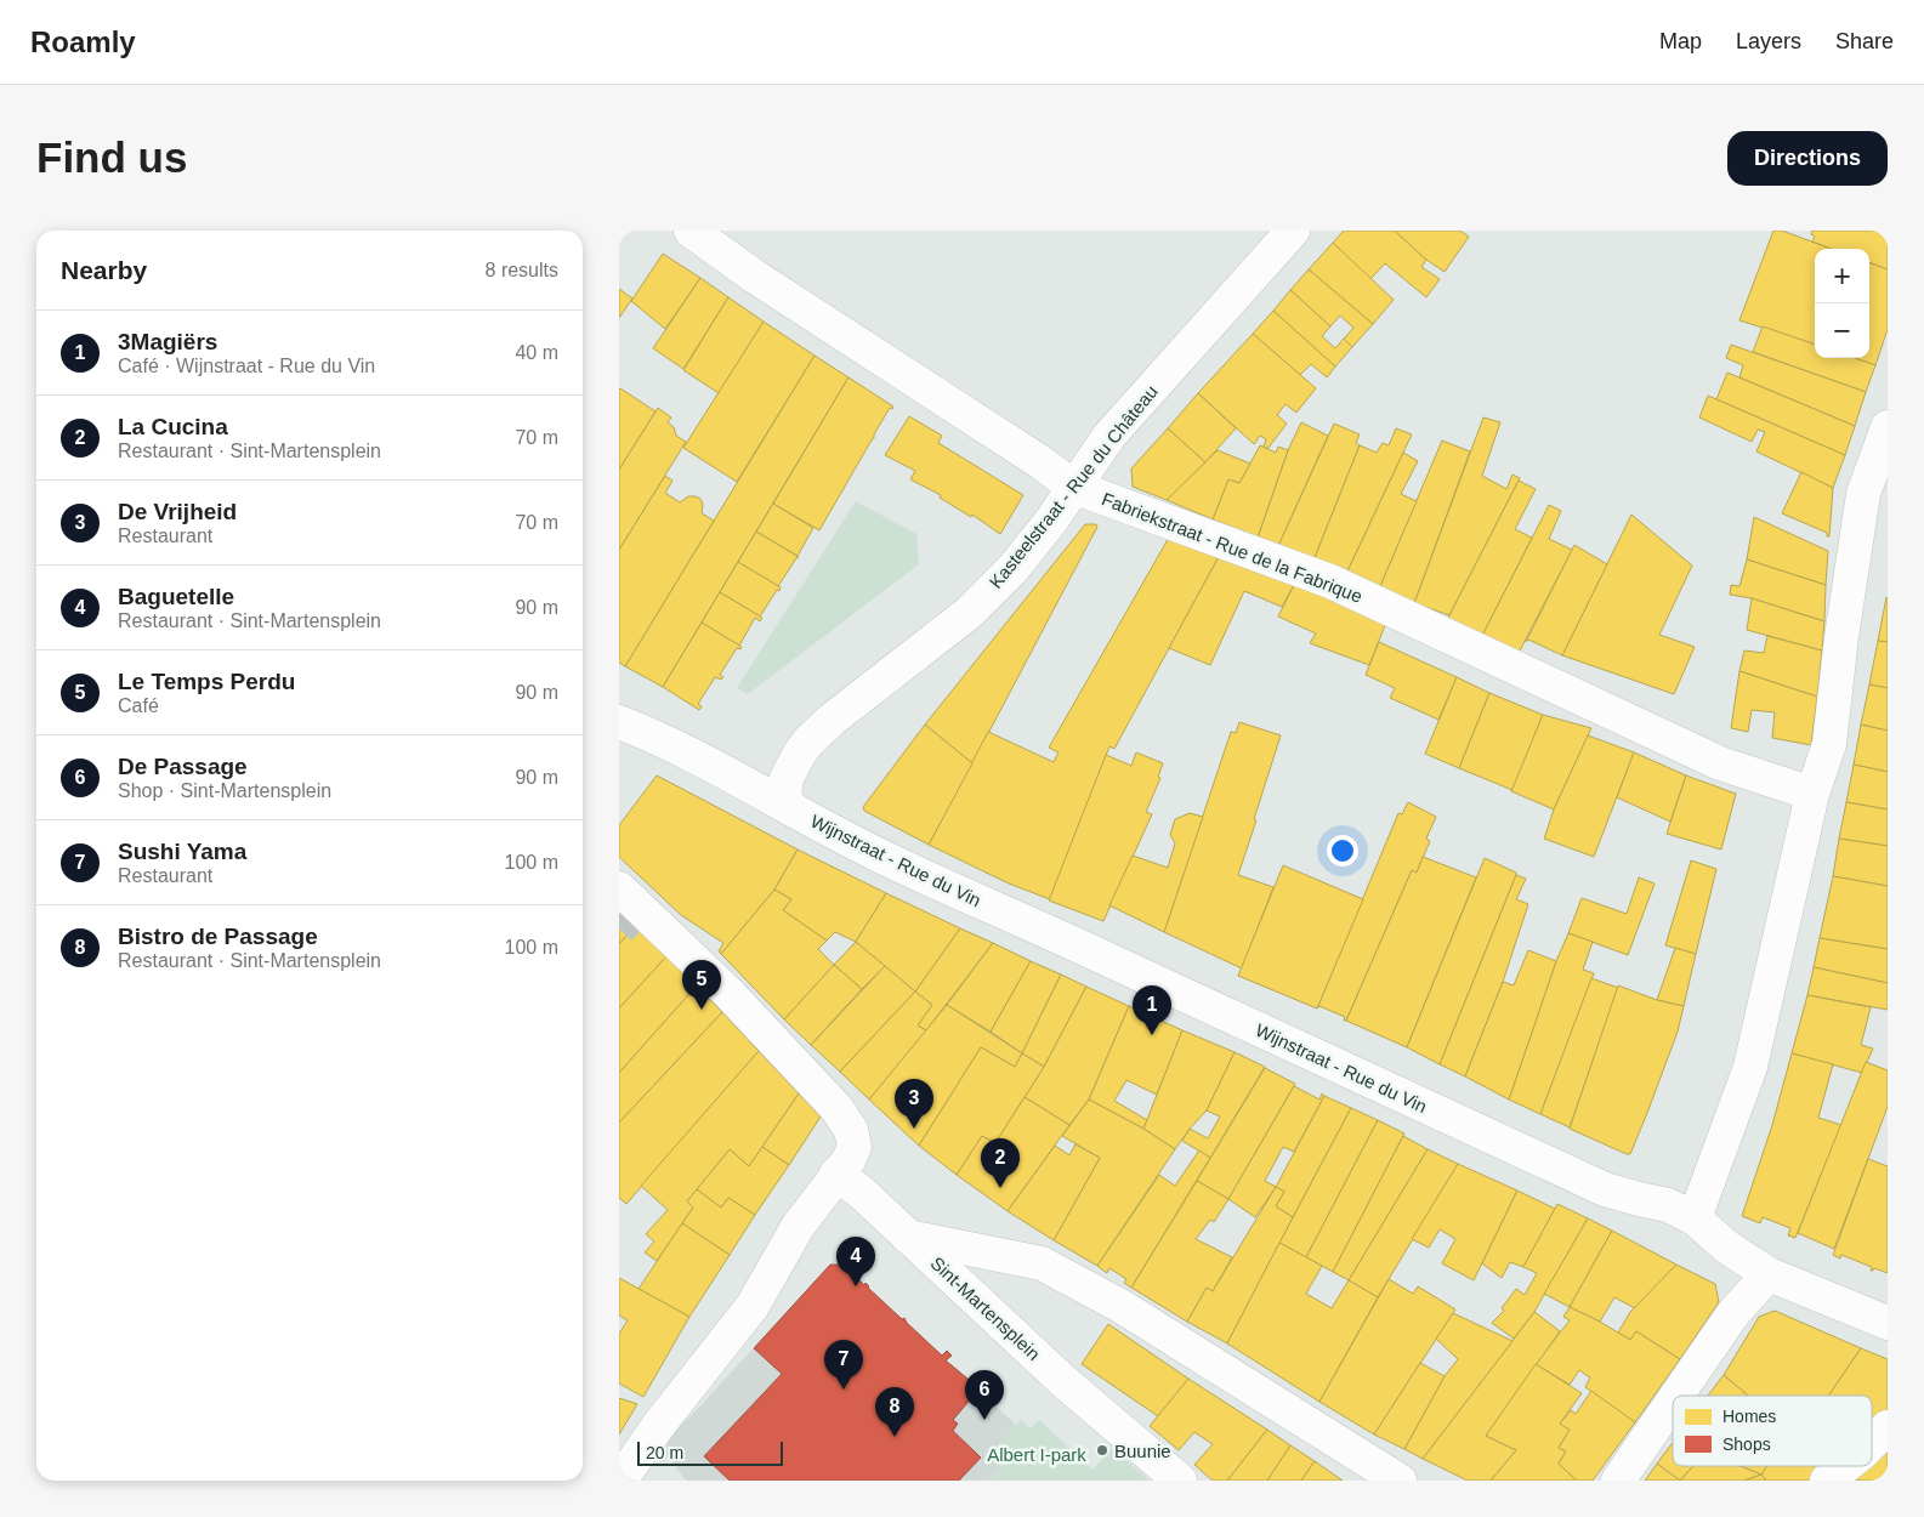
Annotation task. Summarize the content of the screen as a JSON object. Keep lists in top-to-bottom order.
{
  "streets": {
    "street": [
      "Kasteelstraat - Rue du Château",
      "Fabriekstraat - Rue de la Fabrique",
      "Wijnstraat - Rue du Vin",
      "Sint-Martensplein"
    ]
  },
  "crossings": [
    ["Kasteelstraat - Rue du Château", "Fabriekstraat - Rue de la Fabrique"],
    ["Kasteelstraat - Rue du Château", "Wijnstraat - Rue du Vin"]
  ],
  "parks": ["Albert I-park"],
  "places": ["Buunie"],
  "legend": ["Homes", "Shops"],
  "scale_bar": "20 m",
  "page": {
    "header": "Roamly",
    "nav": ["Map", "Layers", "Share"],
    "buttons": "Directions",
    "title": "Find us",
    "heading": ["Nearby", "8 results"],
    "map_buttons": ["+", "−"],
    "list": [
      {
        "mark": "1",
        "name": "3Magiërs",
        "note": "Café · Wijnstraat - Rue du Vin",
        "value": "40 m"
      },
      {
        "mark": "2",
        "name": "La Cucina",
        "note": "Restaurant · Sint-Martensplein",
        "value": "70 m"
      },
      {
        "mark": "3",
        "name": "De Vrijheid",
        "note": "Restaurant",
        "value": "70 m"
      },
      {
        "mark": "4",
        "name": "Baguetelle",
        "note": "Restaurant · Sint-Martensplein",
        "value": "90 m"
      },
      {
        "mark": "5",
        "name": "Le Temps Perdu",
        "note": "Café",
        "value": "90 m"
      },
      {
        "mark": "6",
        "name": "De Passage",
        "note": "Shop · Sint-Martensplein",
        "value": "90 m"
      },
      {
        "mark": "7",
        "name": "Sushi Yama",
        "note": "Restaurant",
        "value": "100 m"
      },
      {
        "mark": "8",
        "name": "Bistro de Passage",
        "note": "Restaurant · Sint-Martensplein",
        "value": "100 m"
      }
    ],
    "pins": [
      "5",
      "1",
      "3",
      "2",
      "4",
      "7",
      "6",
      "8"
    ],
    "scale": "20 m"
  }
}
